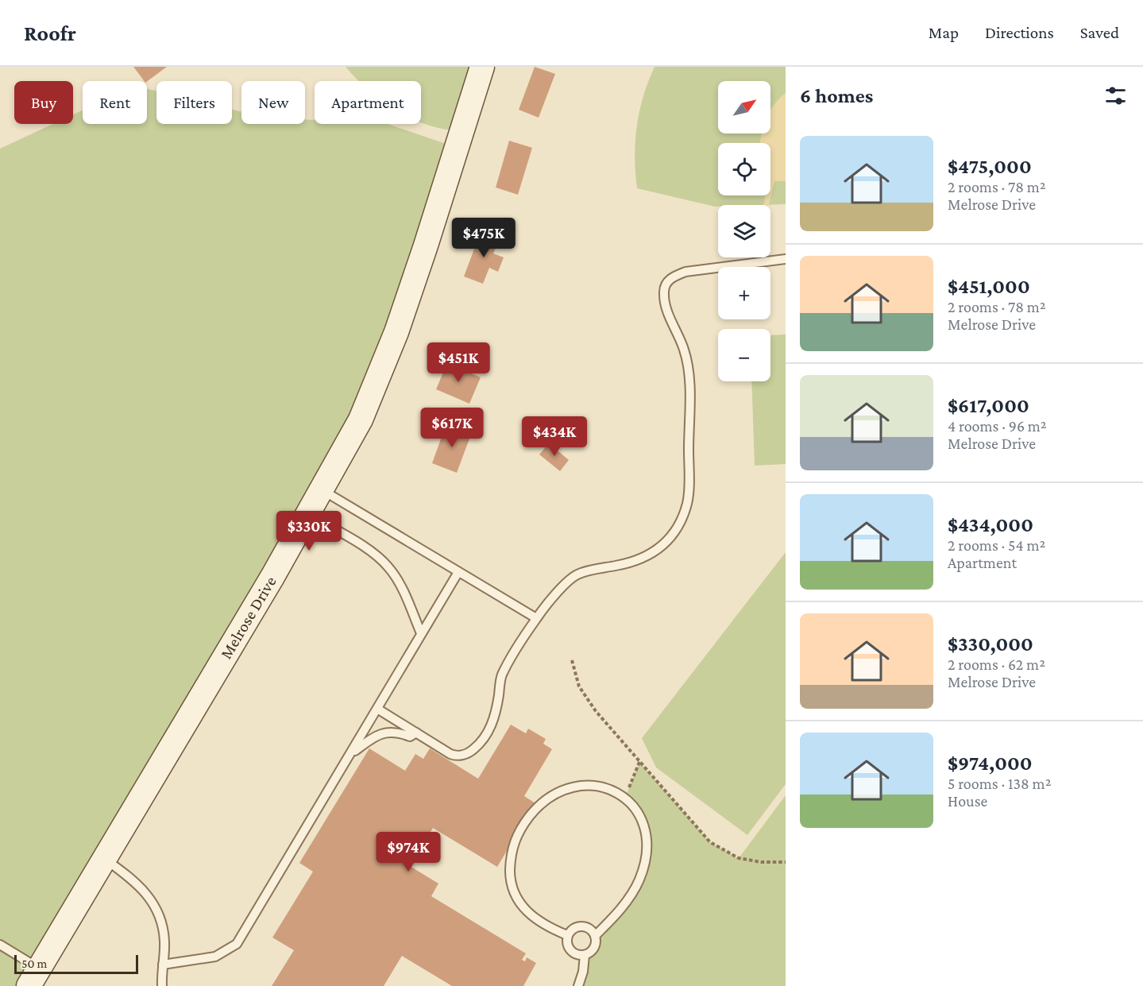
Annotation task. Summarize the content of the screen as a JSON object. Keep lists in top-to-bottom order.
{
  "streets": {
    "street": ["Melrose Drive"]
  },
  "scale_bar": "50 m",
  "north": "top right",
  "page": {
    "header": "Roofr",
    "nav": ["Map", "Directions", "Saved"],
    "heading": "6 homes",
    "map_buttons": ["+", "−"],
    "chip": [
      "Buy",
      "Rent",
      "Filters",
      "New",
      "Apartment"
    ],
    "list": [
      {
        "name": "$475,000",
        "note": "2 rooms · 78 m² · Melrose Drive"
      },
      {
        "name": "$451,000",
        "note": "2 rooms · 78 m² · Melrose Drive"
      },
      {
        "name": "$617,000",
        "note": "4 rooms · 96 m² · Melrose Drive"
      },
      {
        "name": "$434,000",
        "note": "2 rooms · 54 m² · Apartment"
      },
      {
        "name": "$330,000",
        "note": "2 rooms · 62 m² · Melrose Drive"
      },
      {
        "name": "$974,000",
        "note": "5 rooms · 138 m² · House"
      }
    ],
    "price": [
      "$475K",
      "$451K",
      "$617K",
      "$434K",
      "$330K",
      "$974K"
    ],
    "scale": "50 m"
  }
}
